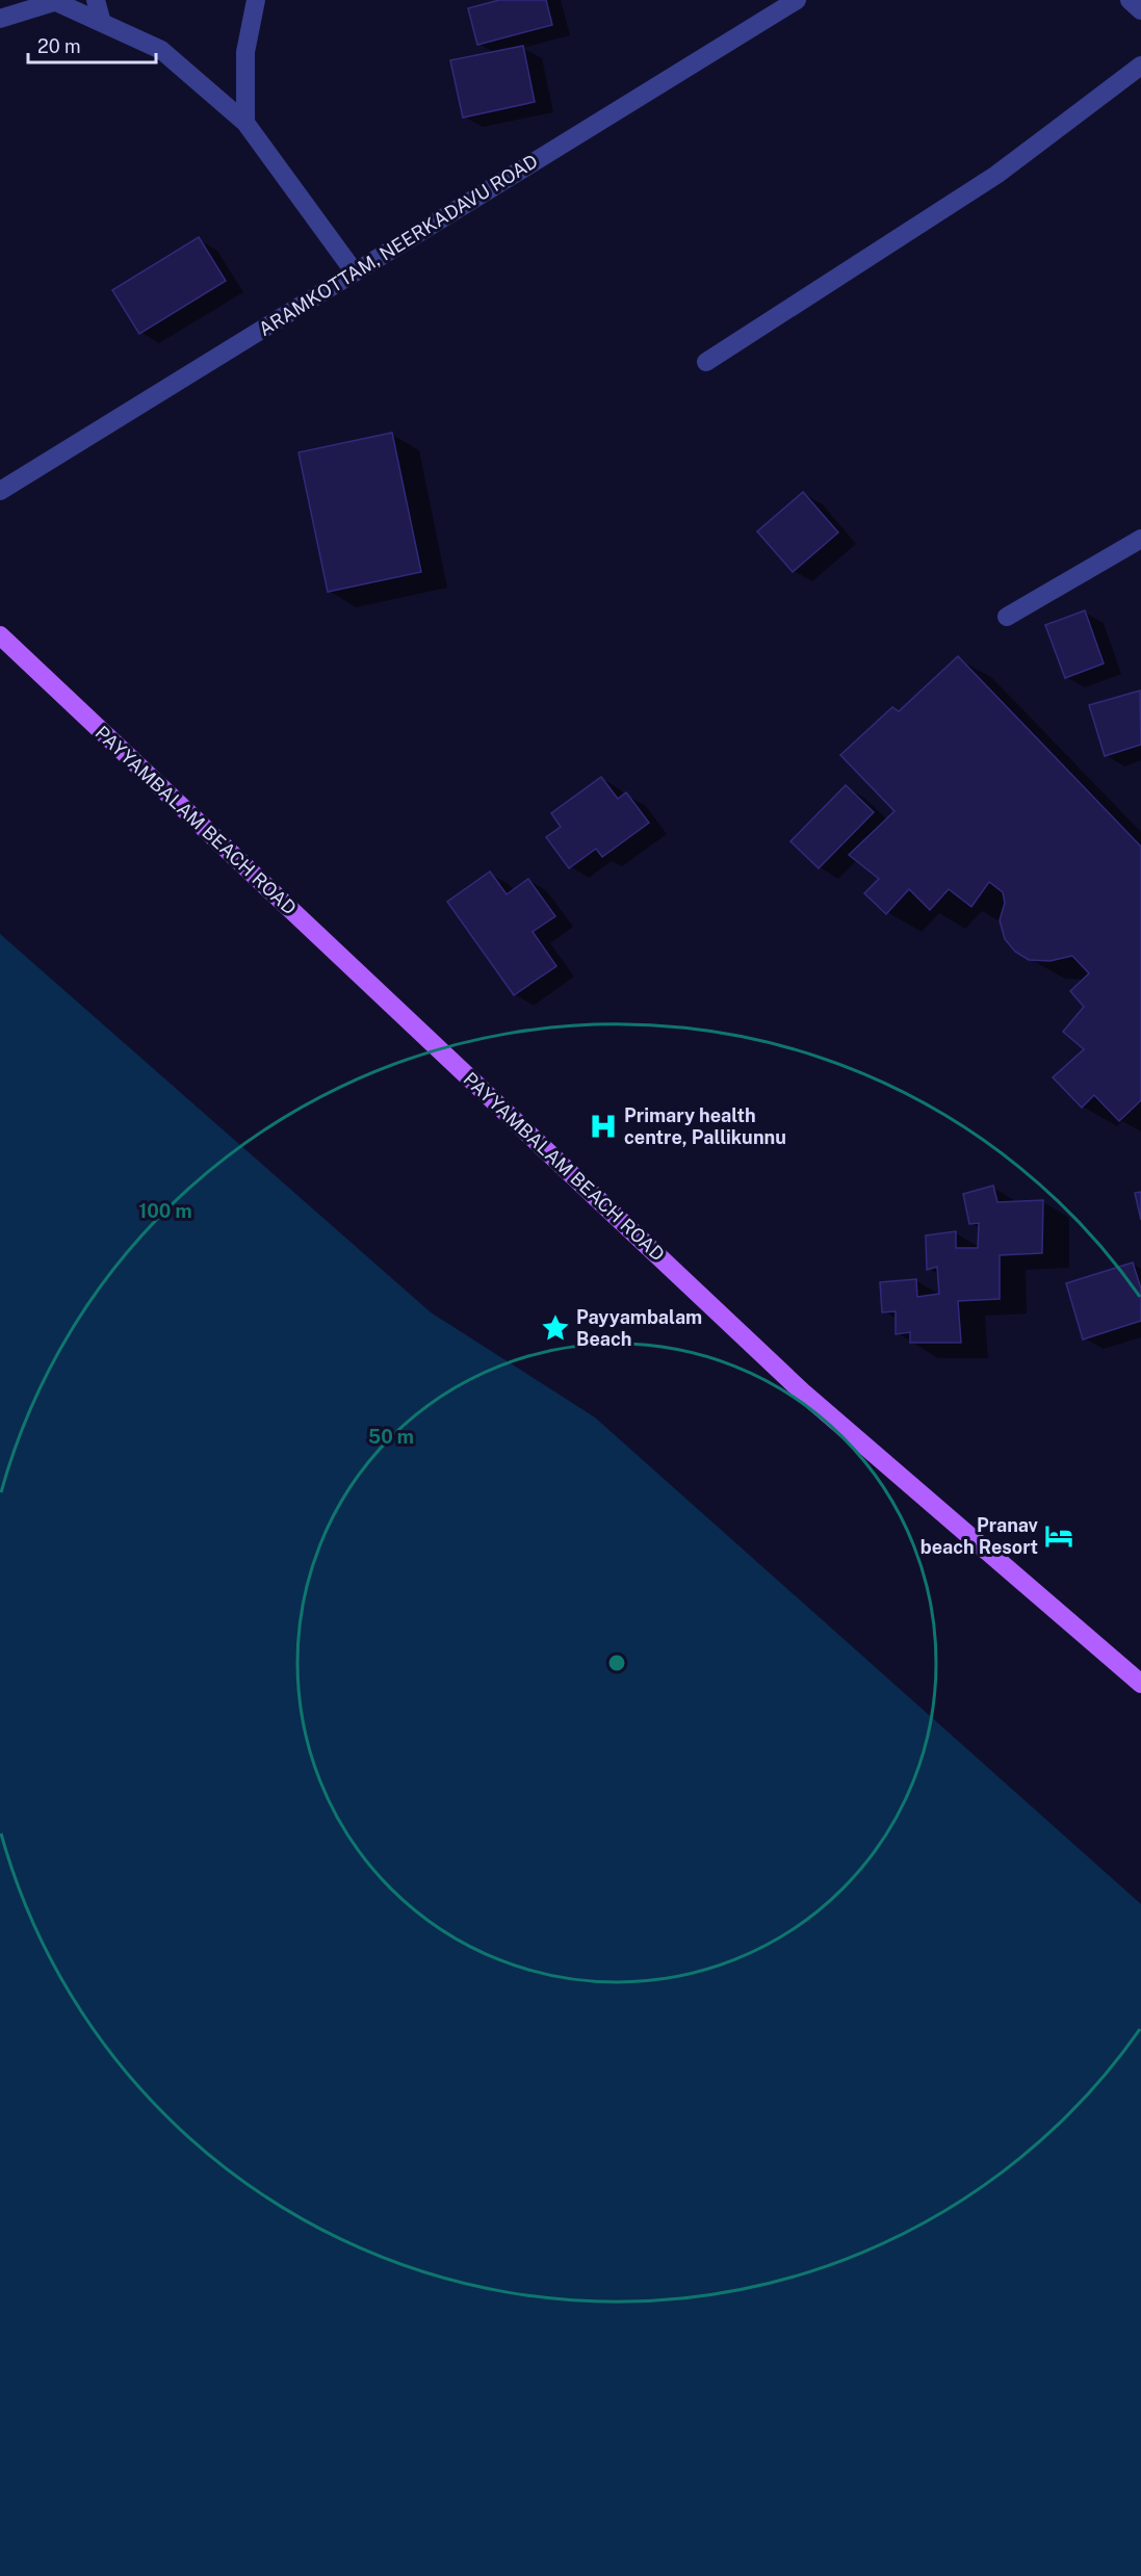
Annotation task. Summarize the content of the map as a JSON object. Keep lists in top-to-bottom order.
{
  "streets": {
    "main road": ["PAYYAMBALAM BEACH ROAD"],
    "street": ["ARAMKOTTAM, NEERKADAVU ROAD"]
  },
  "places": {
    "hospital": ["Primary health centre, Pallikunnu"],
    "place": ["Payyambalam Beach"],
    "hotel": ["Pranav beach Resort"]
  },
  "scale_bar": "20 m",
  "rings": ["100 m", "50 m"]
}
